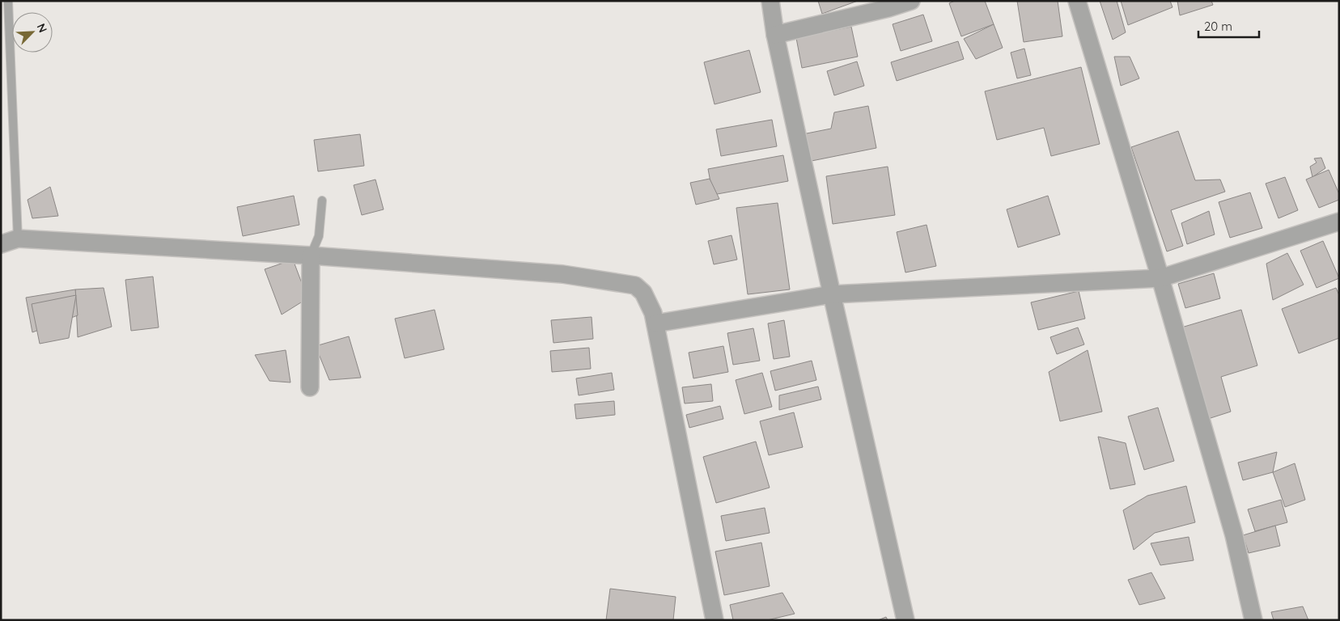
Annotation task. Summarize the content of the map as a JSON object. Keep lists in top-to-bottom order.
{
  "scale_bar": "20 m",
  "north": "top right"
}
